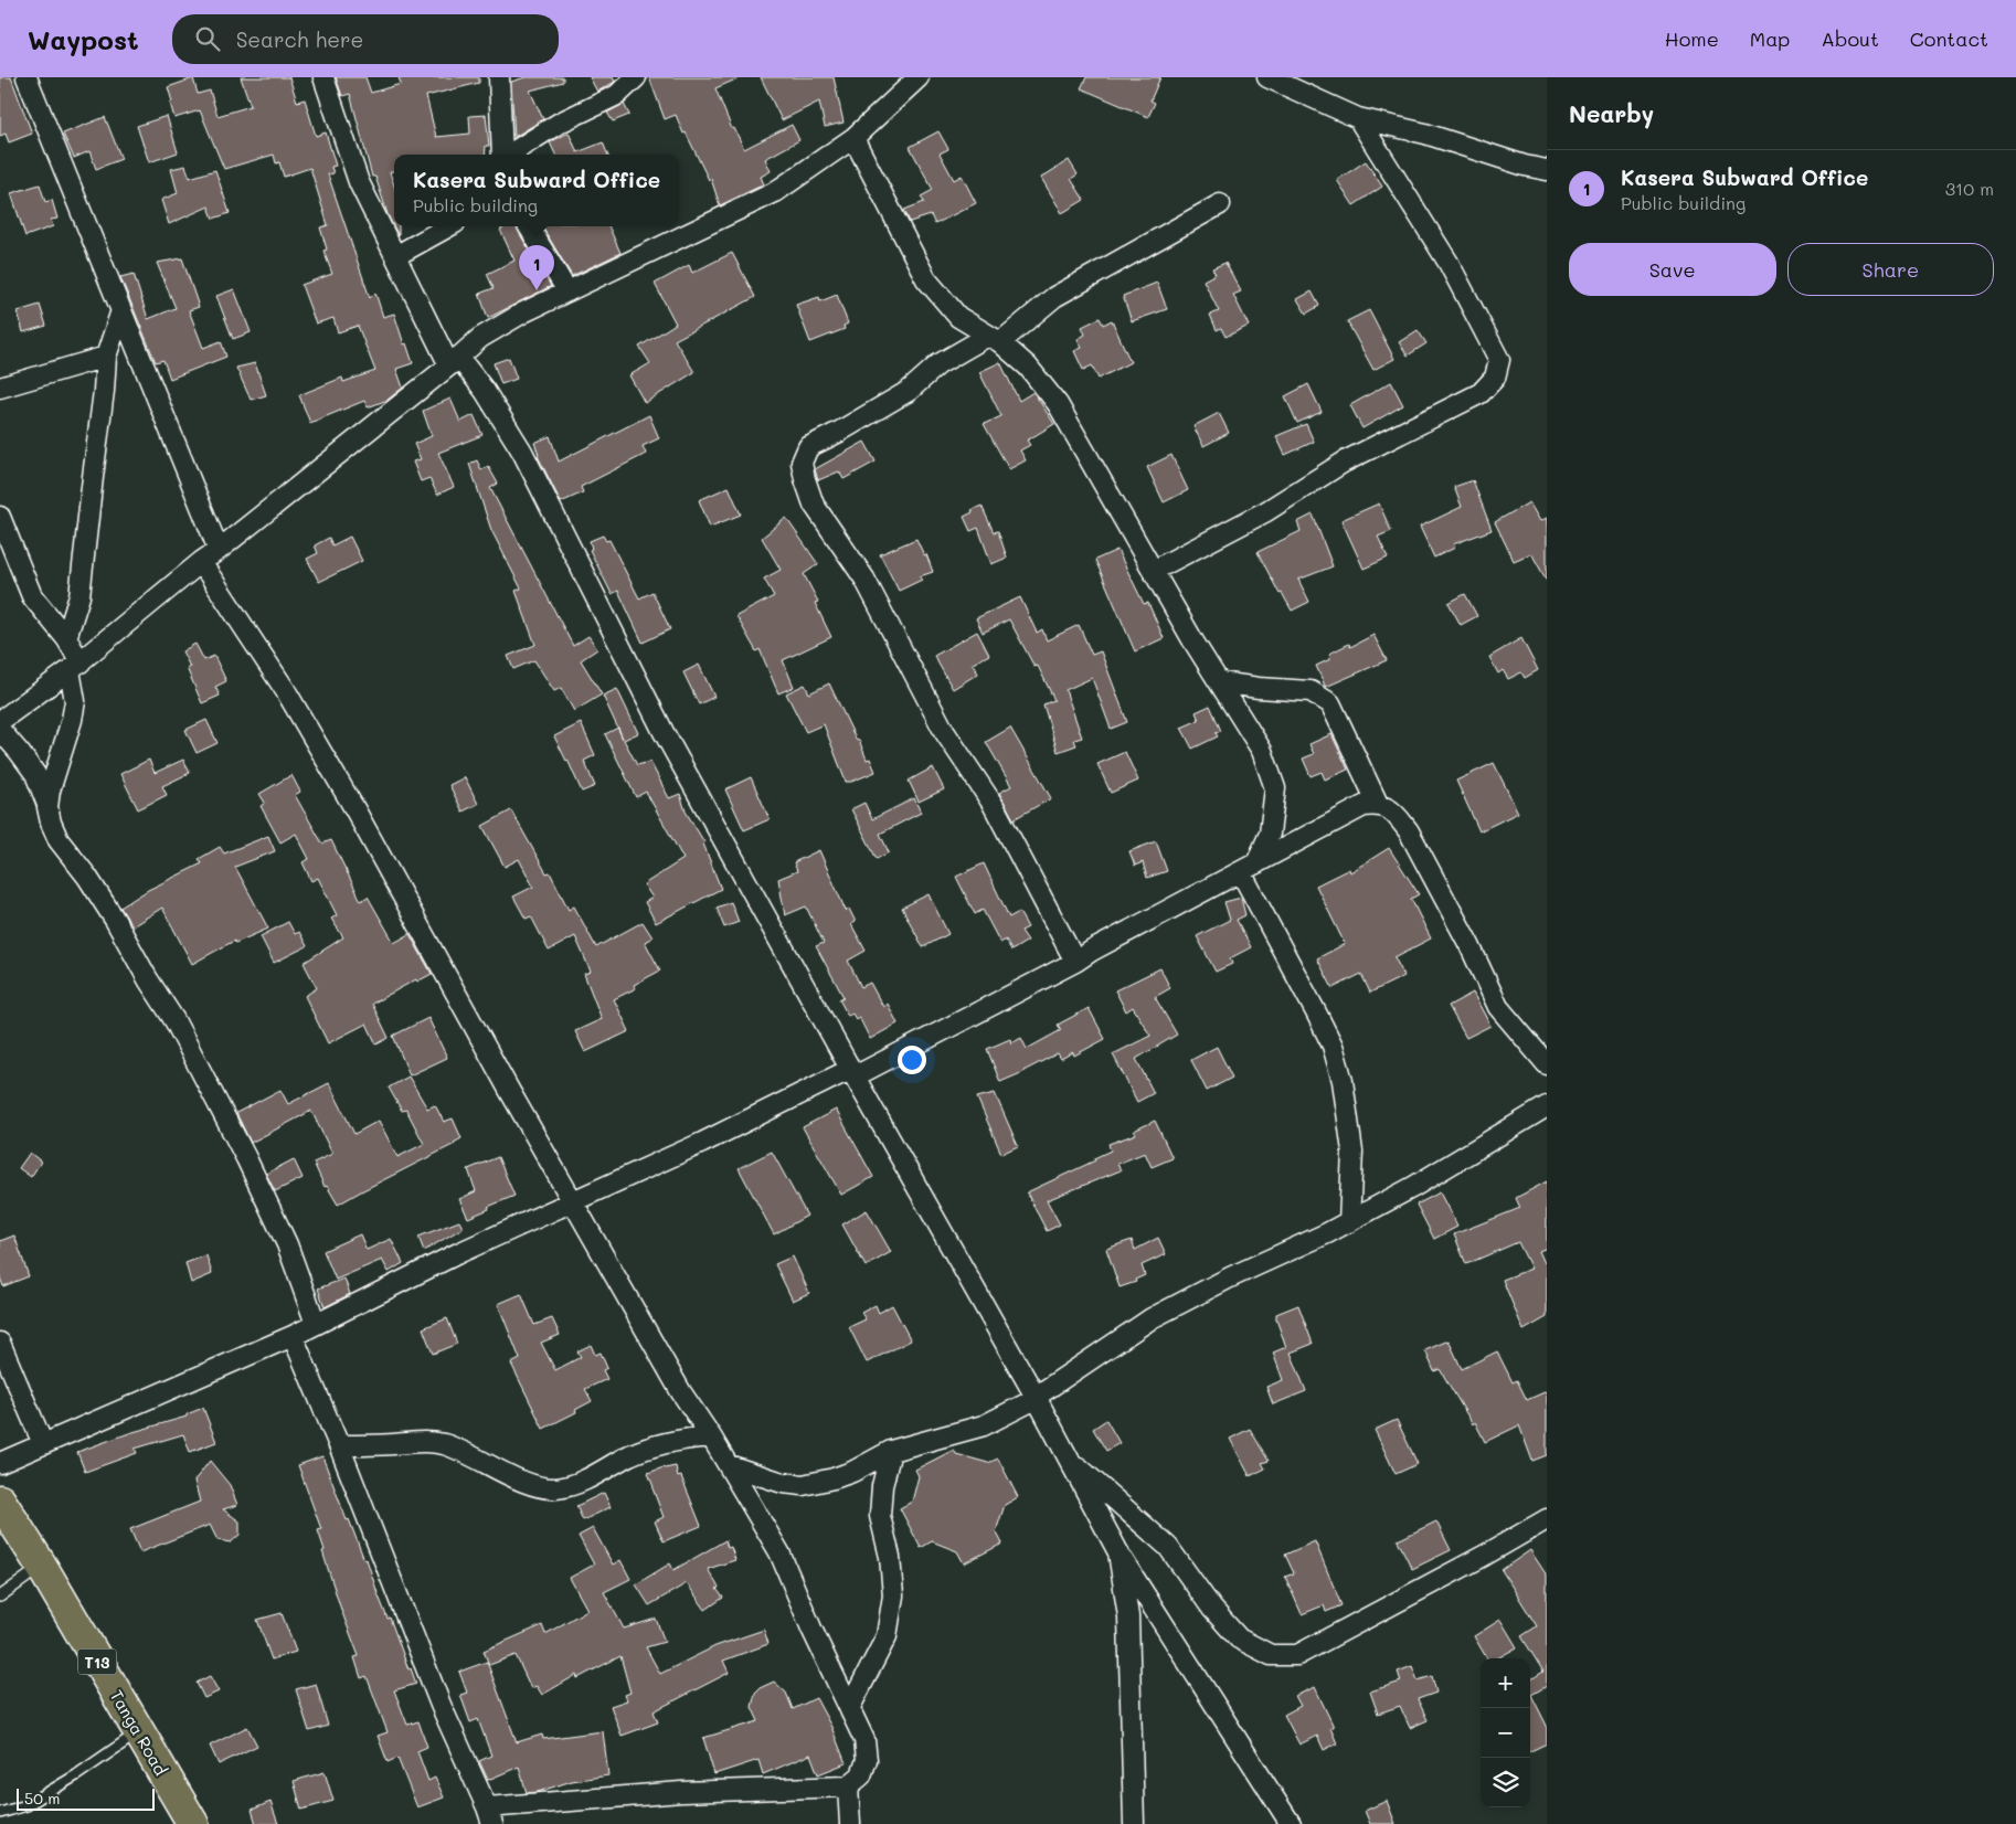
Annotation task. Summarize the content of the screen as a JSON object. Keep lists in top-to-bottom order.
{
  "streets": {
    "highway": ["T13", "Tanga Road"]
  },
  "scale_bar": "50 m",
  "page": {
    "header": "Waypost",
    "search": "Search here",
    "nav": [
      "Home",
      "Map",
      "About",
      "Contact"
    ],
    "heading": "Nearby",
    "list": [
      {
        "mark": "1",
        "name": "Kasera Subward Office",
        "note": "Public building",
        "value": "310 m"
      }
    ],
    "popup": ["Kasera Subward Office", "Public building"],
    "buttons": ["Save", "Share"],
    "pins": "1",
    "map_buttons": ["+", "−"],
    "scale": "50 m"
  }
}
